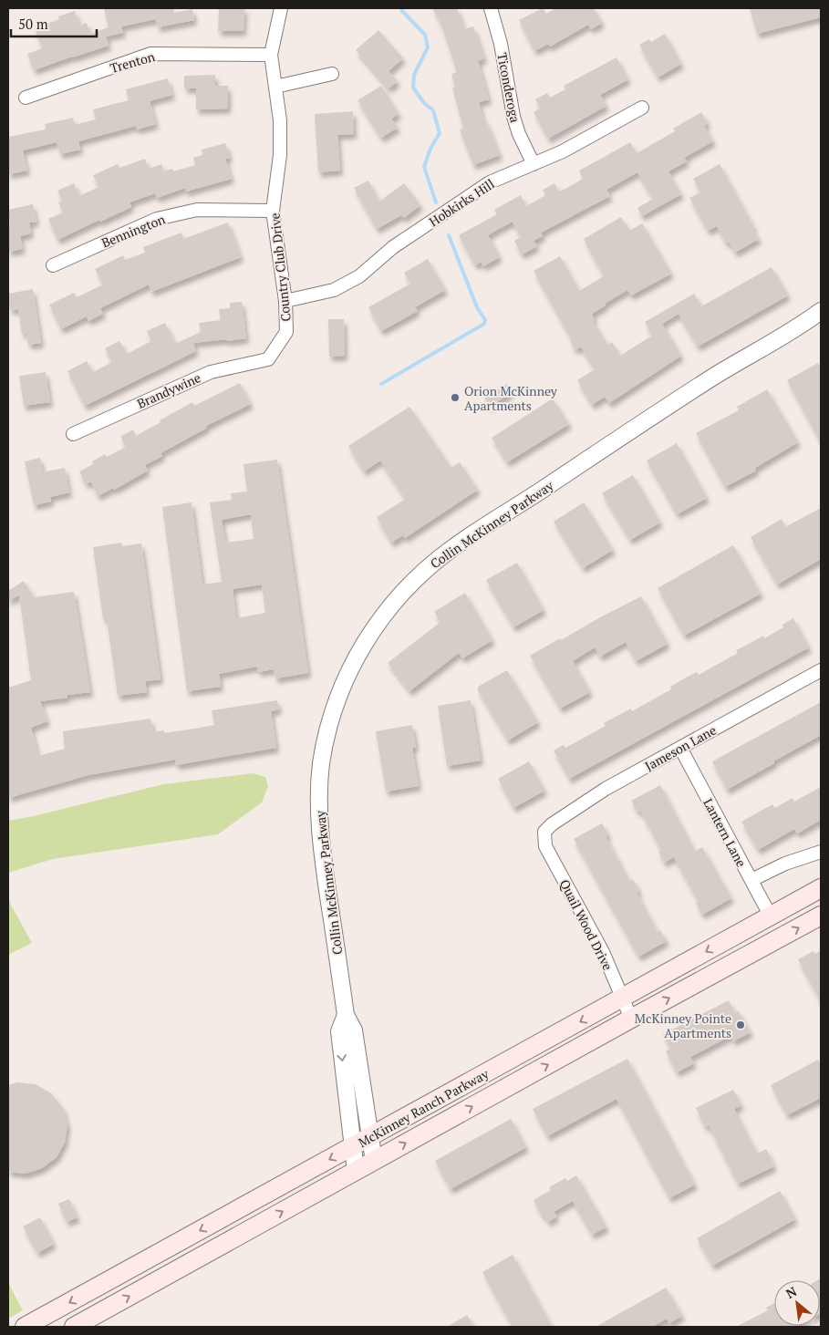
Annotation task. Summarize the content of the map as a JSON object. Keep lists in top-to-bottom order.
{
  "streets": {
    "main road": ["McKinney Ranch Parkway"],
    "street": [
      "Trenton",
      "Ticonderoga",
      "Hobkirks Hill",
      "Bennington",
      "Country Club Drive",
      "Brandywine",
      "Collin McKinney Parkway",
      "Jameson Lane",
      "Lantern Lane",
      "Quail Wood Drive"
    ]
  },
  "crossings": [
    ["Trenton", "Country Club Drive"],
    ["Ticonderoga", "Hobkirks Hill"],
    ["Hobkirks Hill", "Country Club Drive"],
    ["Bennington", "Country Club Drive"],
    ["Country Club Drive", "Brandywine"],
    ["Collin McKinney Parkway", "McKinney Ranch Parkway"],
    ["Jameson Lane", "Lantern Lane"],
    ["Jameson Lane", "Quail Wood Drive"],
    ["Lantern Lane", "McKinney Ranch Parkway"],
    ["Quail Wood Drive", "McKinney Ranch Parkway"]
  ],
  "places": ["Orion McKinney Apartments", "McKinney Pointe Apartments"],
  "scale_bar": "50 m",
  "north": "top left"
}
